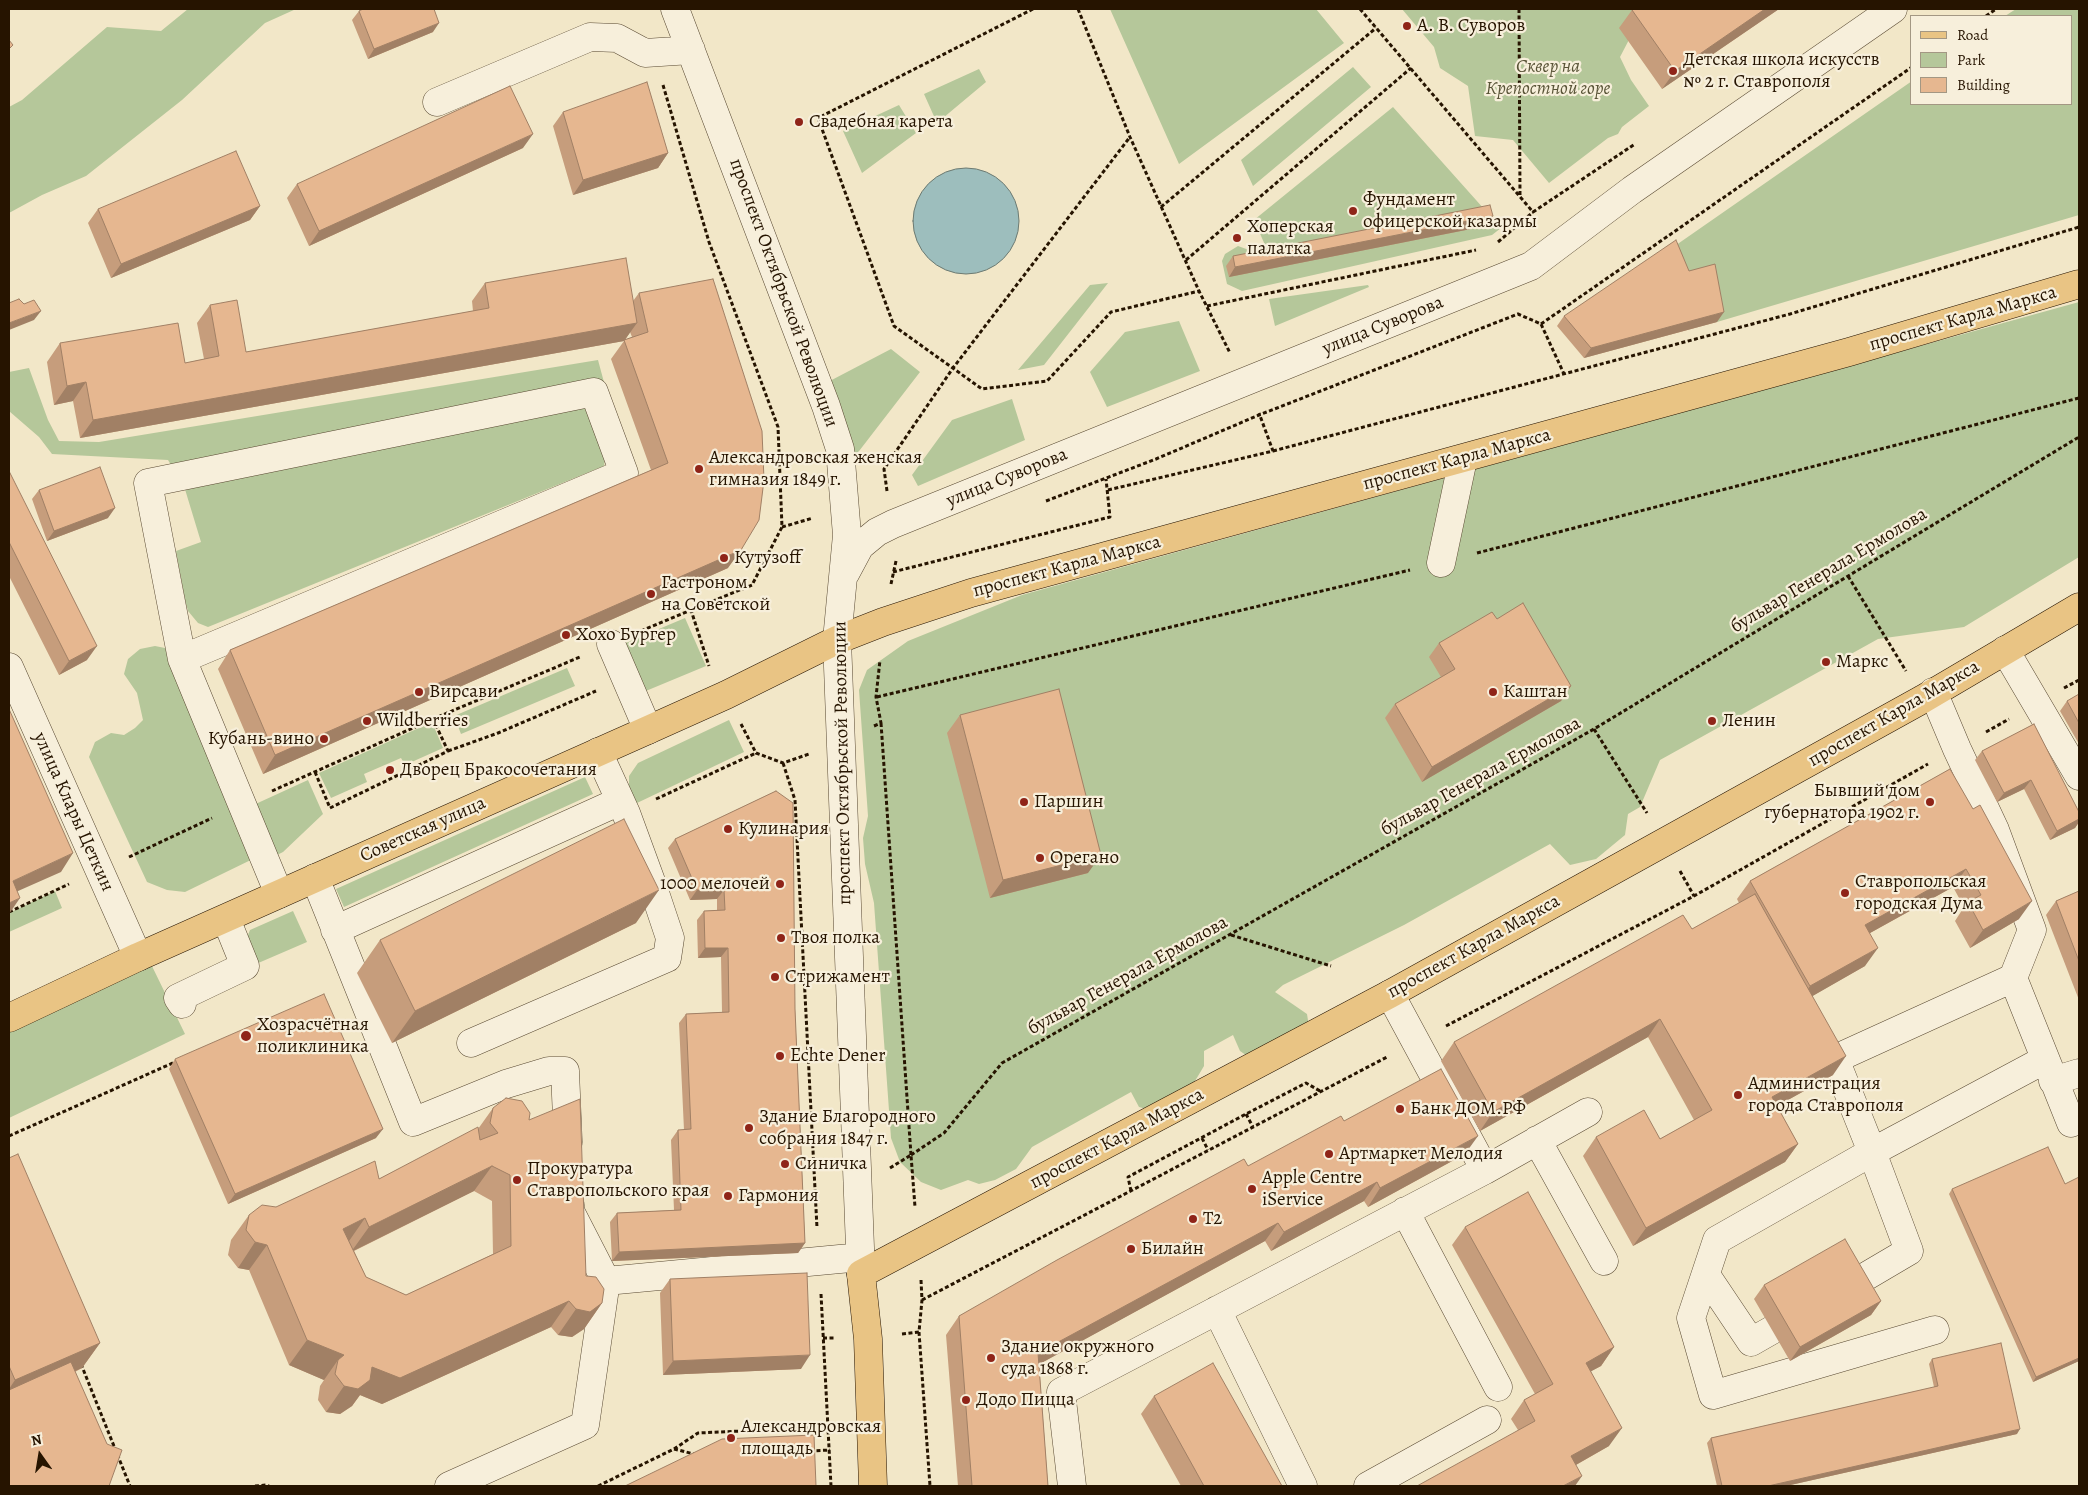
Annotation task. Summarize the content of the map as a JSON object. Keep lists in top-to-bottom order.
{
  "streets": {
    "main road": ["проспект Октябрьской Революции", "проспект Карла Маркса", "Советская улица"],
    "street": ["улица Суворова", "улица Клары Цеткин"],
    "path": ["бульвар Генерала Ермолова"]
  },
  "crossings": [
    ["проспект Октябрьской Революции", "проспект Карла Маркса"],
    ["проспект Октябрьской Революции", "улица Суворова"],
    ["проспект Октябрьской Революции", "Советская улица"],
    ["проспект Карла Маркса", "Советская улица"],
    ["улица Клары Цеткин", "Советская улица"]
  ],
  "parks": ["Сквер на Крепостной горе"],
  "places": [
    "А. В. Суворов",
    "Детская школа искусств № 2 г. Ставрополя",
    "Свадебная карета",
    "Фундамент офицерской казармы",
    "Хоперская палатка",
    "Александровская женская гимназия 1849 г.",
    "Кутузоff",
    "Гастроном на Советской",
    "Хохо Бургер",
    "Маркс",
    "Вирсави",
    "Каштан",
    "Wildberries",
    "Ленин",
    "Кубань-вино",
    "Дворец Бракосочетания",
    "Паршин",
    "Бывший дом губернатора 1902 г.",
    "Кулинария",
    "Орегано",
    "1000 мелочей",
    "Ставропольская городская Дума",
    "Твоя полка",
    "Стрижамент",
    "Хозрасчётная поликлиника",
    "Echte Dener",
    "Администрация города Ставрополя",
    "Банк ДОМ.РФ",
    "Здание Благородного собрания 1847 г.",
    "Артмаркет Мелодия",
    "Синичка",
    "Прокуратура Ставропольского края",
    "Apple Centre iService",
    "Гармония",
    "Т2",
    "Билайн",
    "Здание окружного суда 1868 г.",
    "Додо Пицца",
    "Александровская площадь"
  ],
  "legend": ["Road", "Park", "Building"],
  "north": "top"
}
